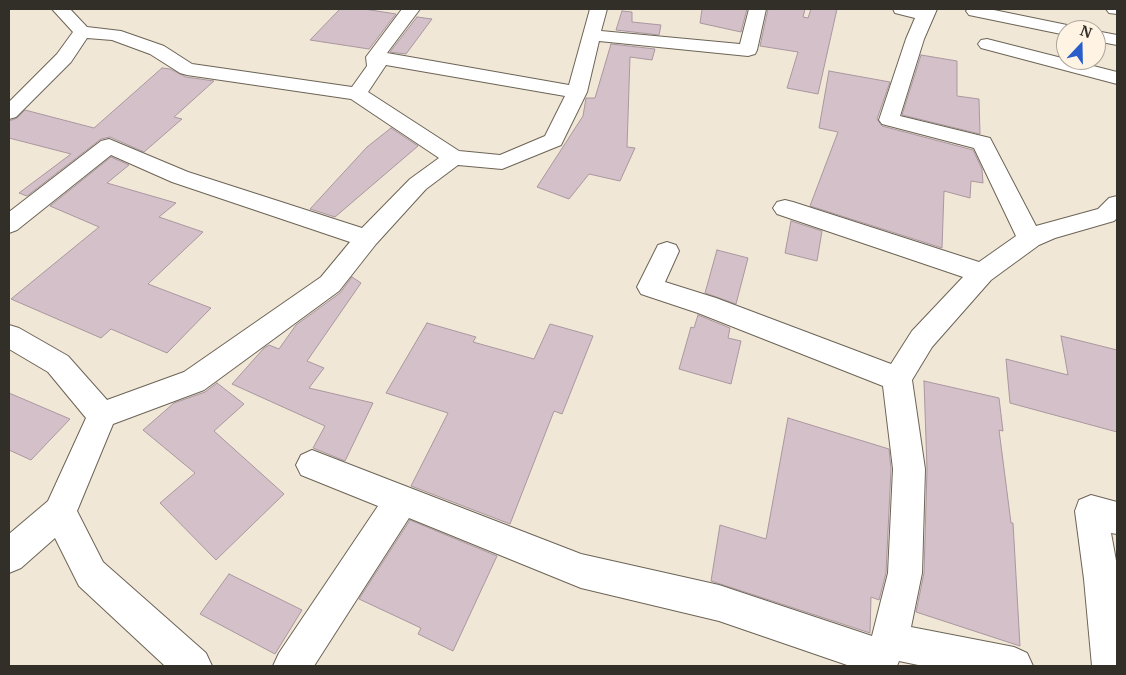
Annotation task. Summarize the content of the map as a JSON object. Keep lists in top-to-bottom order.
{
  "north": "top"
}
